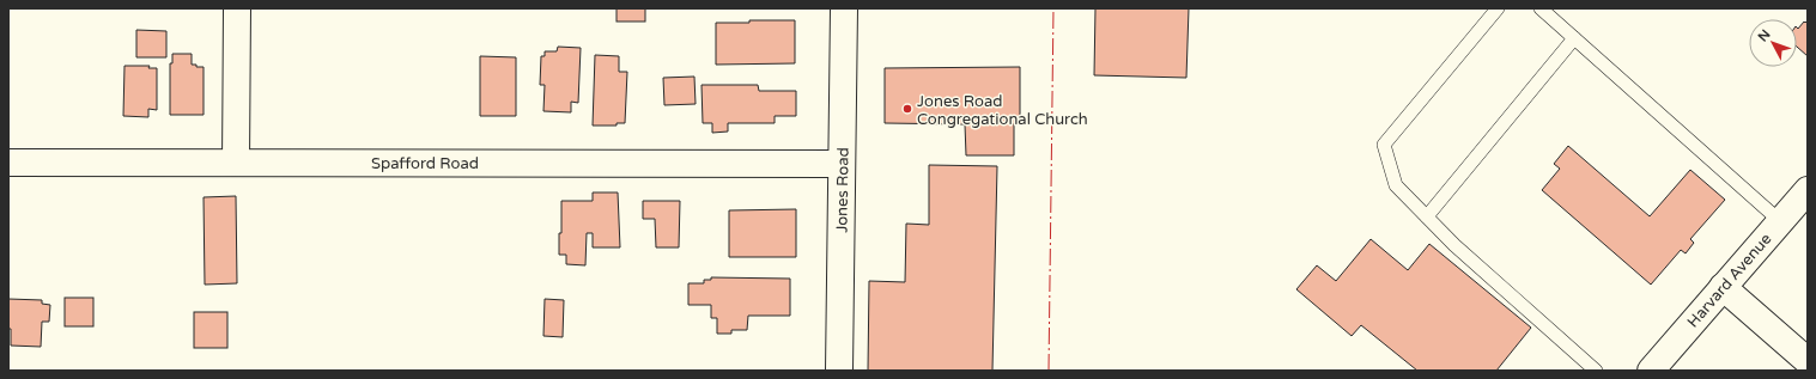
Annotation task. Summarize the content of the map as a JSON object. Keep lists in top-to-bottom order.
{
  "streets": {
    "street": ["Spafford Road", "Jones Road", "Harvard Avenue"]
  },
  "crossings": [
    ["Spafford Road", "Jones Road"]
  ],
  "places": ["Jones Road Congregational Church"],
  "north": "top left"
}
